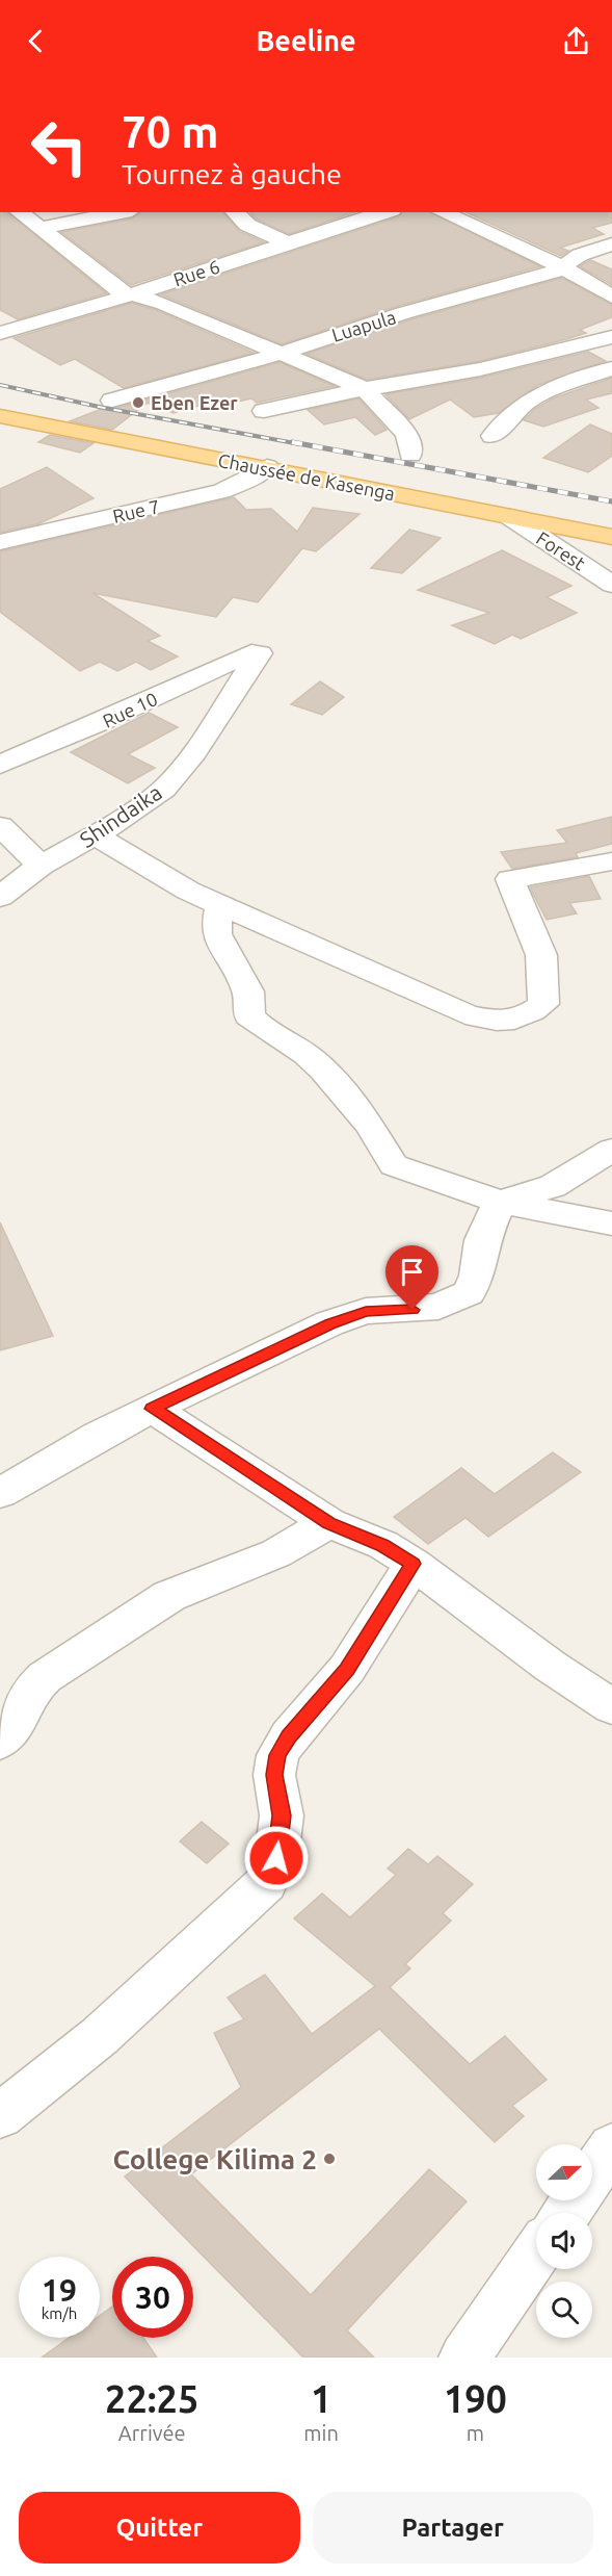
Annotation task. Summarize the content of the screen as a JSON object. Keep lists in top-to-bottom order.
{
  "streets": {
    "main road": ["Chaussée de Kasenga"],
    "street": [
      "Rue 6",
      "Luapula",
      "Rue 7",
      "Forest",
      "Rue 10",
      "Shindaika"
    ]
  },
  "crossings": [
    ["Chaussée de Kasenga", "Rue 7"],
    ["Chaussée de Kasenga", "Forest"],
    ["Rue 10", "Shindaika"]
  ],
  "places": ["Eben Ezer", "College Kilima 2"],
  "north": "right",
  "page": {
    "header": "Beeline",
    "turn": ["70 m", "Tournez à gauche"],
    "speed": "19 km/h",
    "limit": "30",
    "eta": [
      "22:25",
      "Arrivée",
      "1",
      "min",
      "190",
      "m"
    ],
    "buttons": ["Quitter", "Partager"]
  }
}
